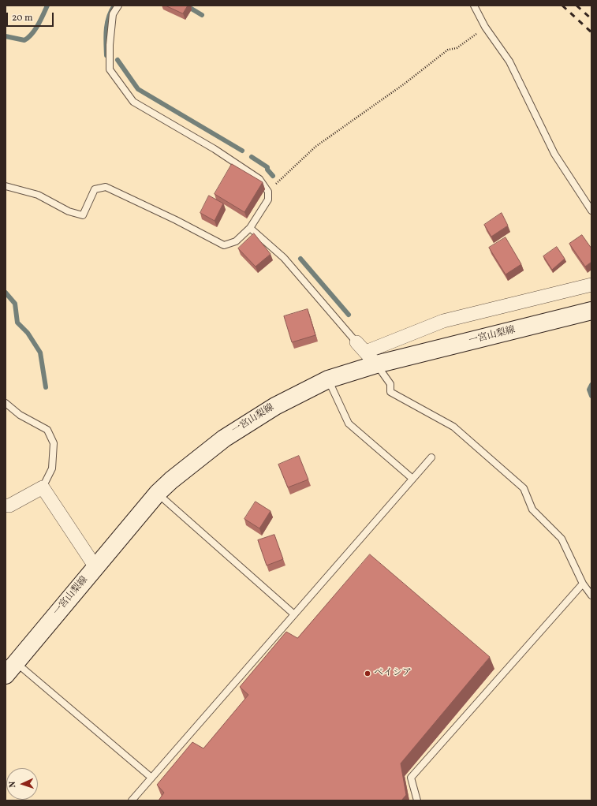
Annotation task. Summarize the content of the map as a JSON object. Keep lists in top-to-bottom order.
{
  "streets": {
    "main road": ["一宮山梨線"]
  },
  "places": ["ベイシア"],
  "scale_bar": "20 m",
  "north": "left"
}
